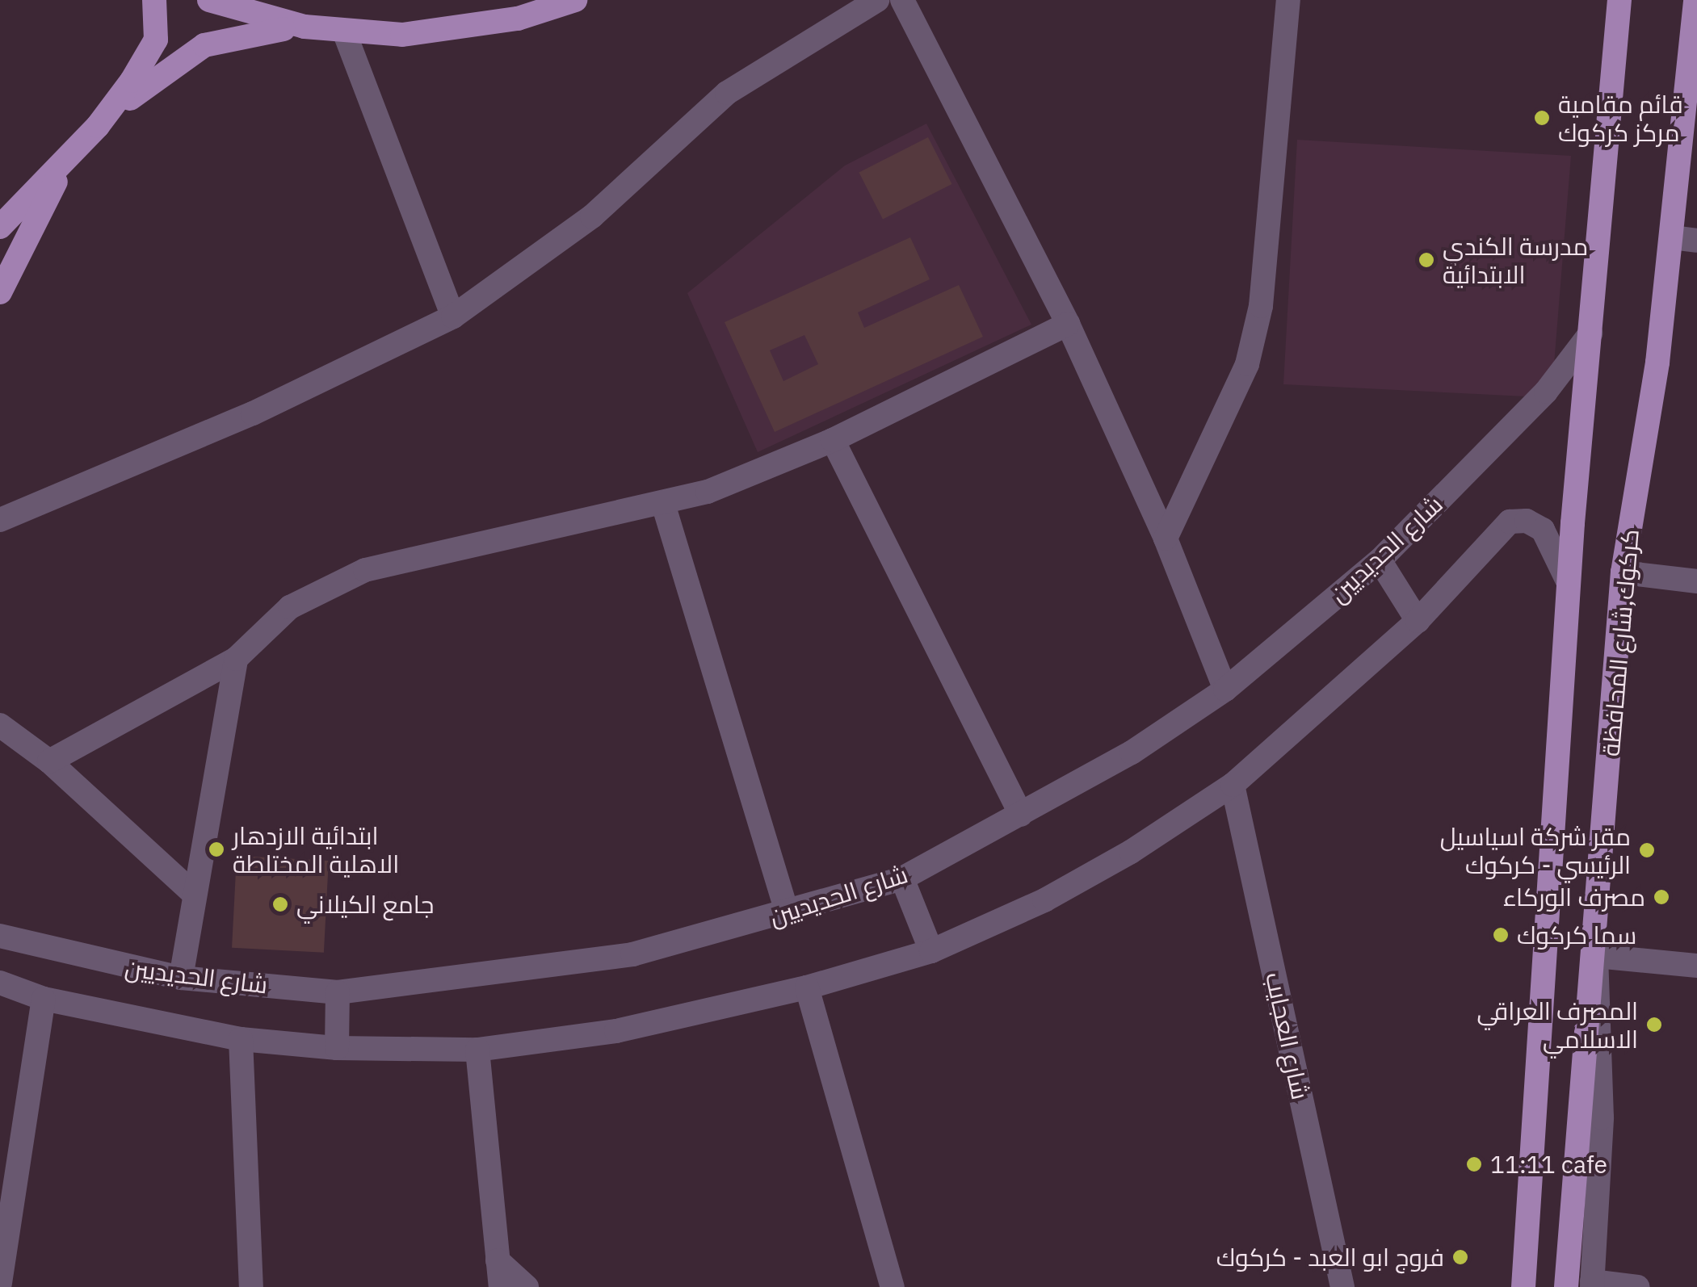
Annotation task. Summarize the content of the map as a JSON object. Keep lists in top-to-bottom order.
{
  "streets": {
    "main road": ["كركوك,شارع المحافظة"],
    "street": ["شارع الحديديين", "شارع العجايب"]
  },
  "crossings": [
    ["شارع الحديديين", "شارع العجايب"]
  ],
  "places": [
    "قائم مقامية مركز كركوك",
    "مدرسة الكندي الابتدائية",
    "ابتدائية الازدهار الاهلية المختلطة",
    "مقر شركة اسياسيل الرئيسي - كركوك",
    "مصرف الوركاء",
    "جامع الكيلاني",
    "سما كركوك",
    "المصرف العراقي الاسلامي",
    "11:11 cafe",
    "فروج ابو العبد - كركوك"
  ]
}
